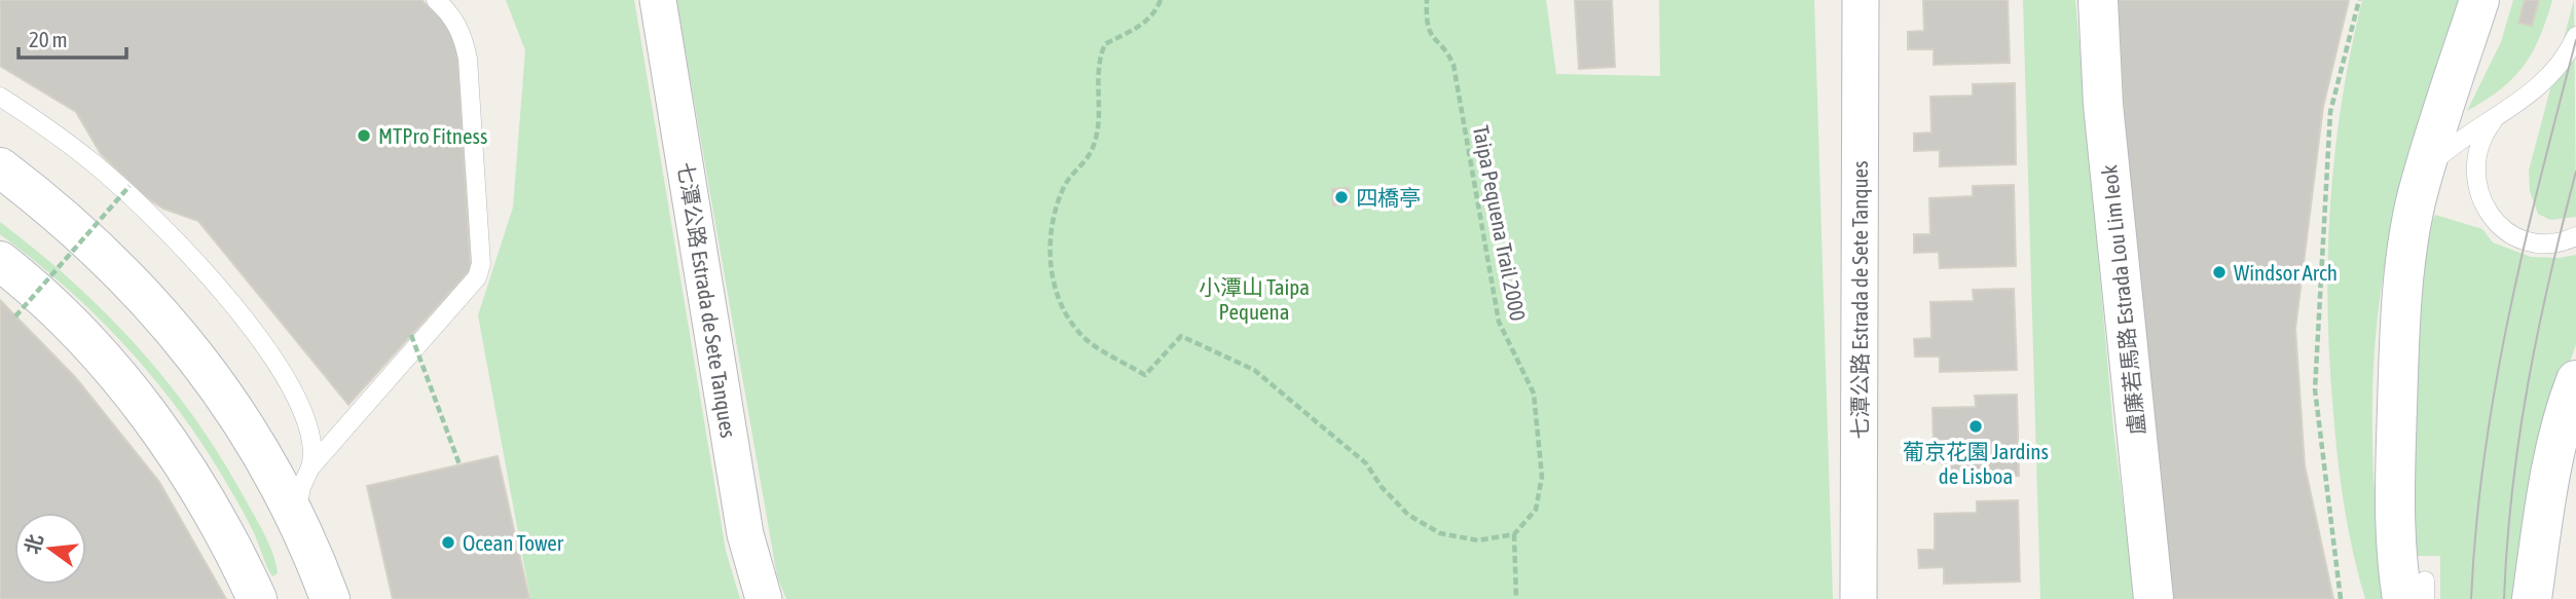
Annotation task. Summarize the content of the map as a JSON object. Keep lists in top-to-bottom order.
{
  "streets": {
    "street": ["七潭公路 Estrada de Sete Tanques", "盧廉若馬路 Estrada Lou Lim Ieok"],
    "path": ["Taipa Pequena Trail 2000"]
  },
  "parks": ["小潭山 Taipa Pequena"],
  "places": [
    "MTPro Fitness",
    "四橋亭",
    "Windsor Arch",
    "葡京花園 Jardins de Lisboa",
    "Ocean Tower"
  ],
  "scale_bar": "20 m",
  "north": "left"
}
